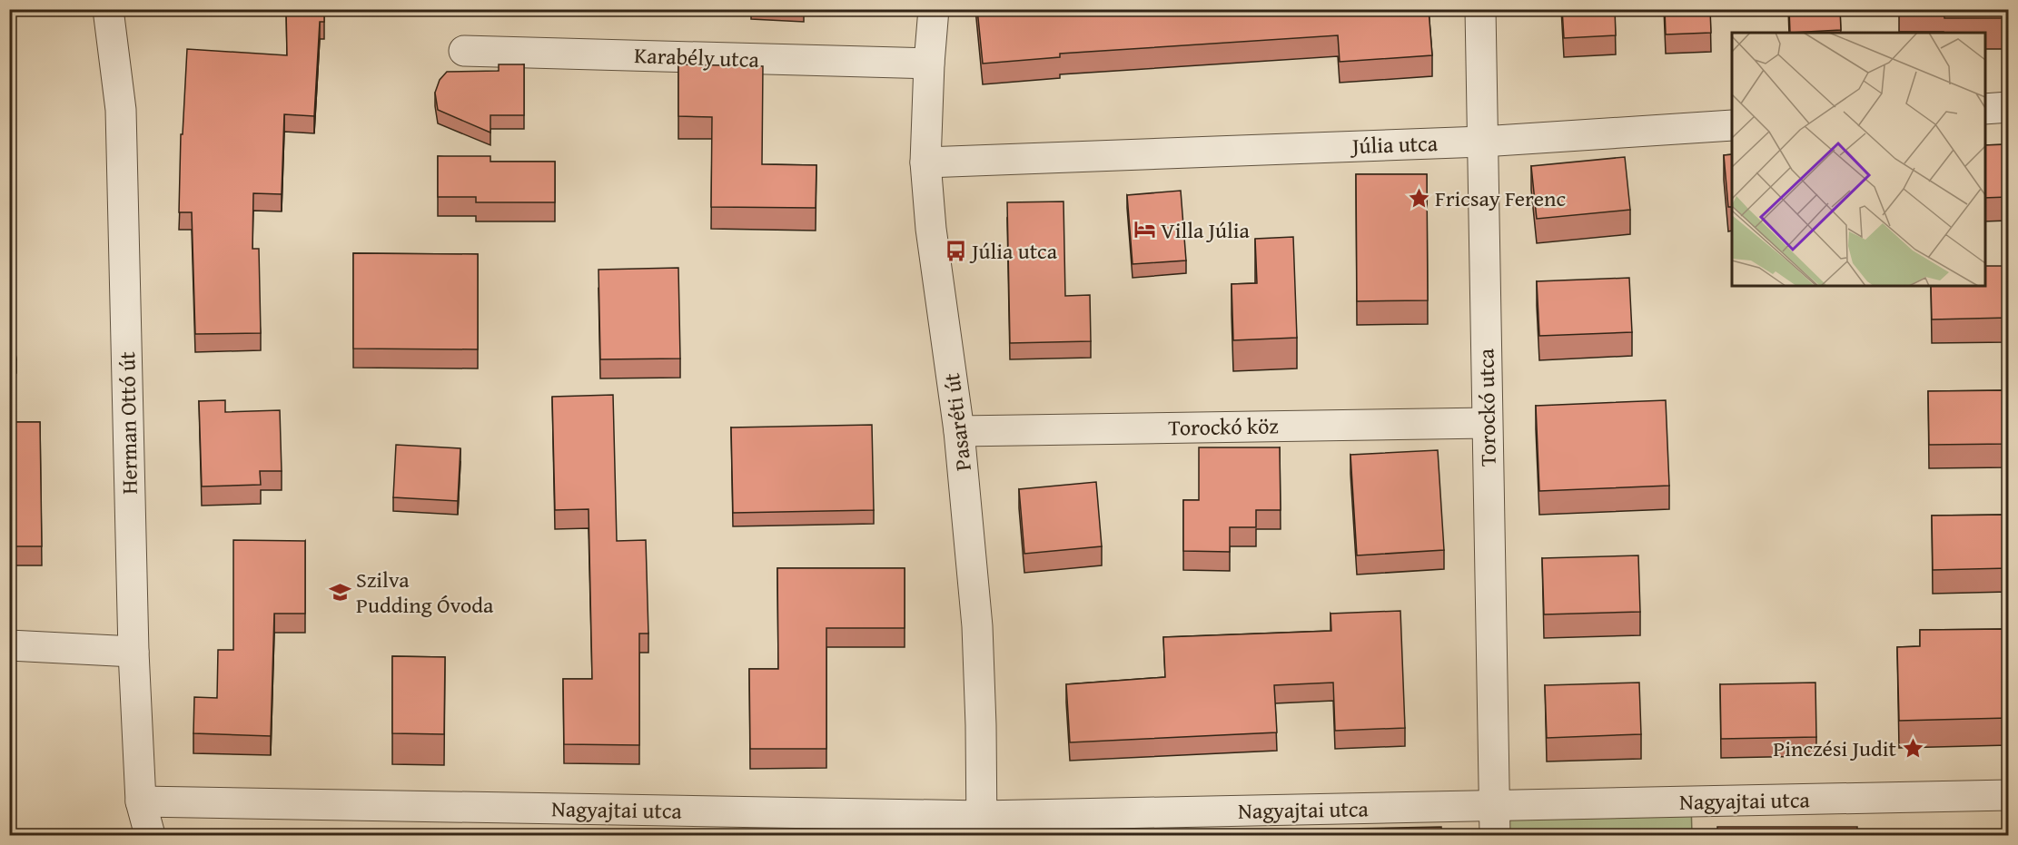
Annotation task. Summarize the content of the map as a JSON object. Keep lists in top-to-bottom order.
{
  "streets": {
    "street": [
      "Karabély utca",
      "Júlia utca",
      "Torockó utca",
      "Pasaréti út",
      "Herman Ottó út",
      "Torockó köz",
      "Nagyajtai utca"
    ]
  },
  "crossings": [
    ["Karabély utca", "Pasaréti út"],
    ["Júlia utca", "Torockó utca"],
    ["Júlia utca", "Pasaréti út"],
    ["Torockó utca", "Torockó köz"],
    ["Torockó utca", "Nagyajtai utca"],
    ["Pasaréti út", "Torockó köz"],
    ["Pasaréti út", "Nagyajtai utca"],
    ["Herman Ottó út", "Nagyajtai utca"]
  ],
  "places": {
    "place": ["Fricsay Ferenc", "Pinczési Judit"],
    "hotel": ["Villa Júlia"],
    "bus stop": ["Júlia utca"],
    "school or university": ["Szilva Pudding Óvoda"]
  }
}
